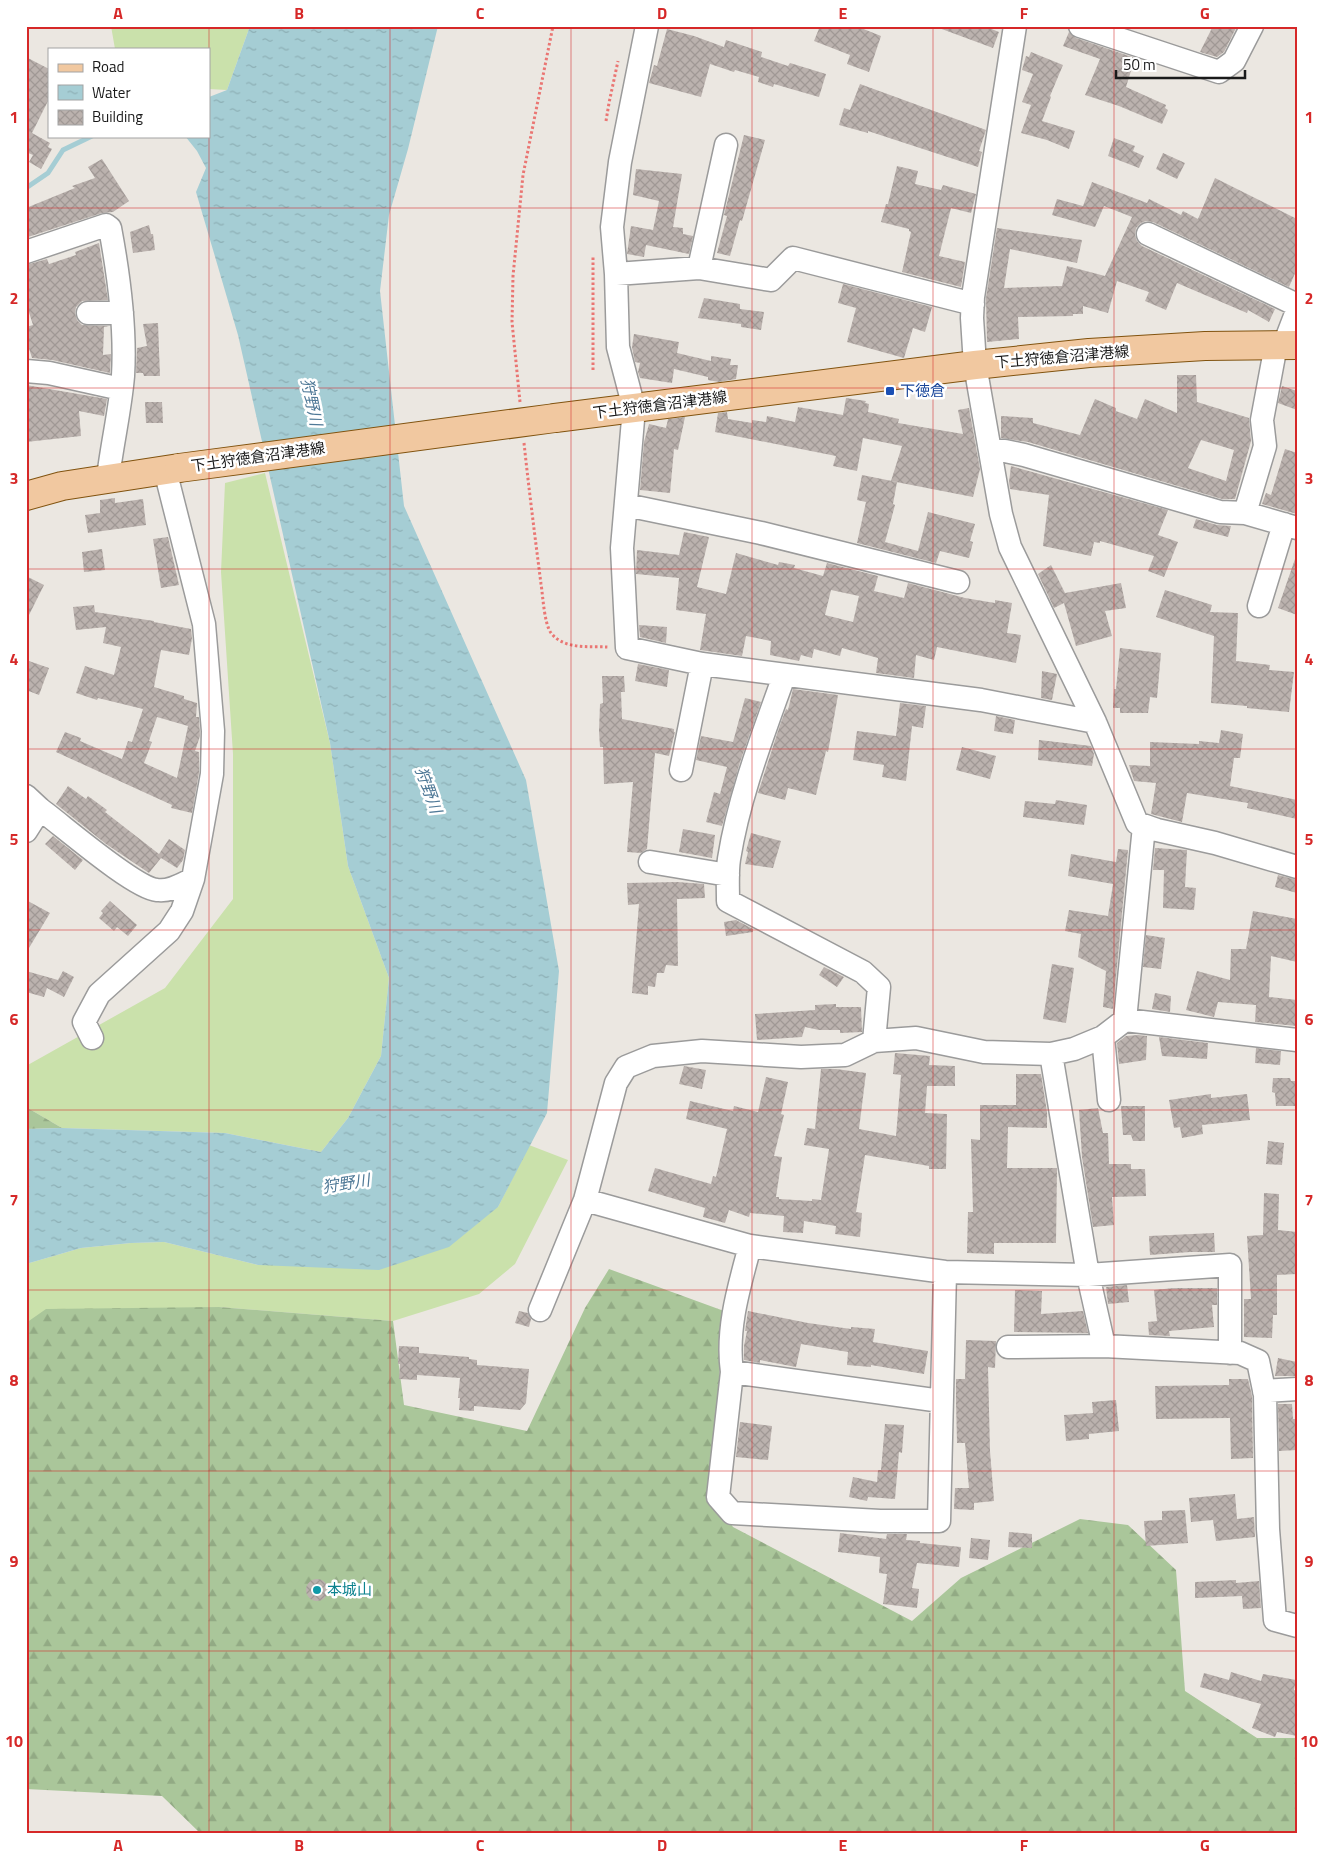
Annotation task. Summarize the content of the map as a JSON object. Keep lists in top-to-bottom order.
{
  "streets": {
    "main road": ["下土狩徳倉沼津港線"]
  },
  "water": ["狩野川"],
  "places": {
    "transit": ["下徳倉"],
    "other": ["本城山"]
  },
  "legend": ["Road", "Water", "Building"],
  "scale_bar": "50 m",
  "grid": {
    "columns": [
      "A",
      "B",
      "C",
      "D",
      "E",
      "F",
      "G"
    ],
    "rows": [
      "1",
      "2",
      "3",
      "4",
      "5",
      "6",
      "7",
      "8",
      "9",
      "10"
    ]
  }
}
